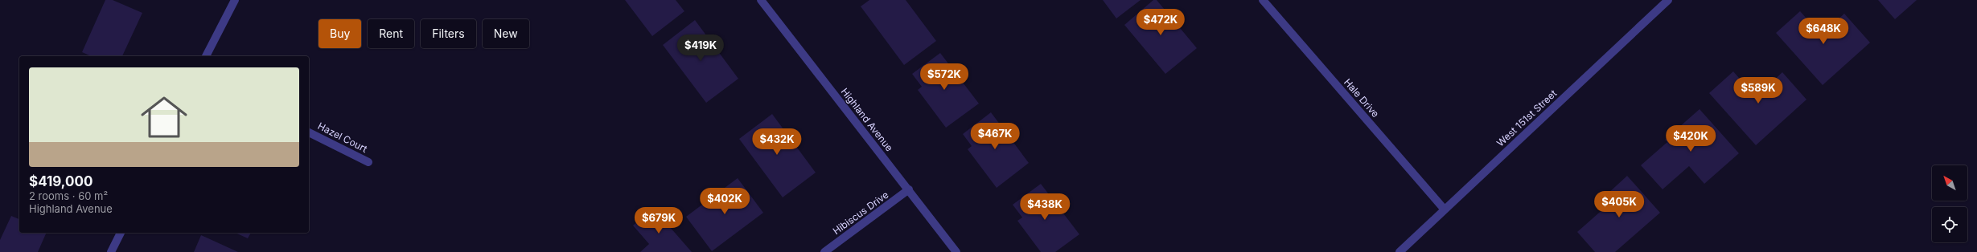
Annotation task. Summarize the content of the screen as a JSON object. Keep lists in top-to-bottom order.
{
  "streets": {
    "street": [
      "Hale Drive",
      "West 151st Street",
      "Highland Avenue",
      "Hazel Court",
      "Hibiscus Drive"
    ]
  },
  "crossings": [
    ["Hale Drive", "West 151st Street"],
    ["Highland Avenue", "Hibiscus Drive"]
  ],
  "north": "top left",
  "page": {
    "price": [
      "$472K",
      "$648K",
      "$419K",
      "$572K",
      "$589K",
      "$467K",
      "$420K",
      "$432K",
      "$402K",
      "$405K",
      "$438K",
      "$679K"
    ],
    "chip": [
      "Buy",
      "Rent",
      "Filters",
      "New"
    ],
    "list": [
      {
        "name": "$419,000",
        "note": "2 rooms · 60 m² · Highland Avenue"
      }
    ]
  }
}
